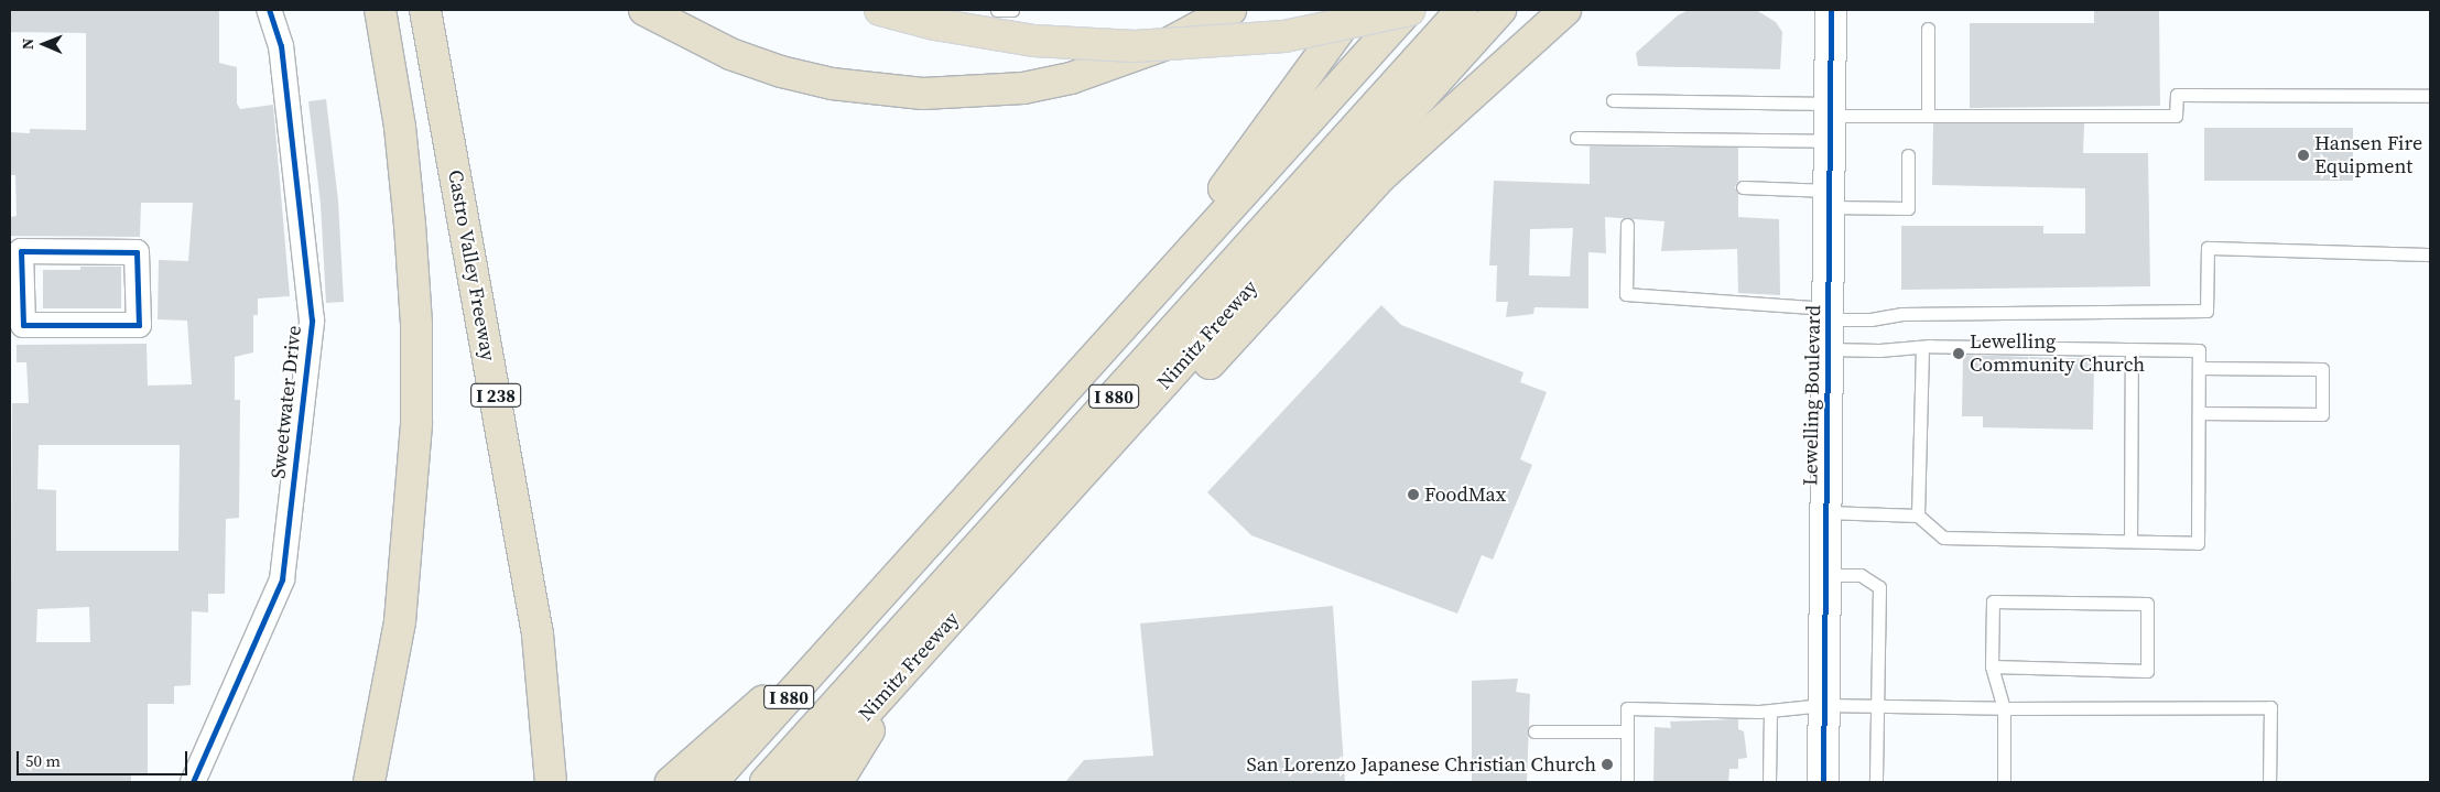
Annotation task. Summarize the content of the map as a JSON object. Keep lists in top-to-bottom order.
{
  "streets": {
    "highway": [
      "Castro Valley Freeway",
      "Nimitz Freeway",
      "I 238",
      "I 880"
    ],
    "main road": ["Lewelling Boulevard"],
    "street": ["Sweetwater Drive"]
  },
  "places": [
    "Hansen Fire Equipment",
    "Lewelling Community Church",
    "FoodMax",
    "San Lorenzo Japanese Christian Church"
  ],
  "scale_bar": "50 m",
  "north": "left"
}
